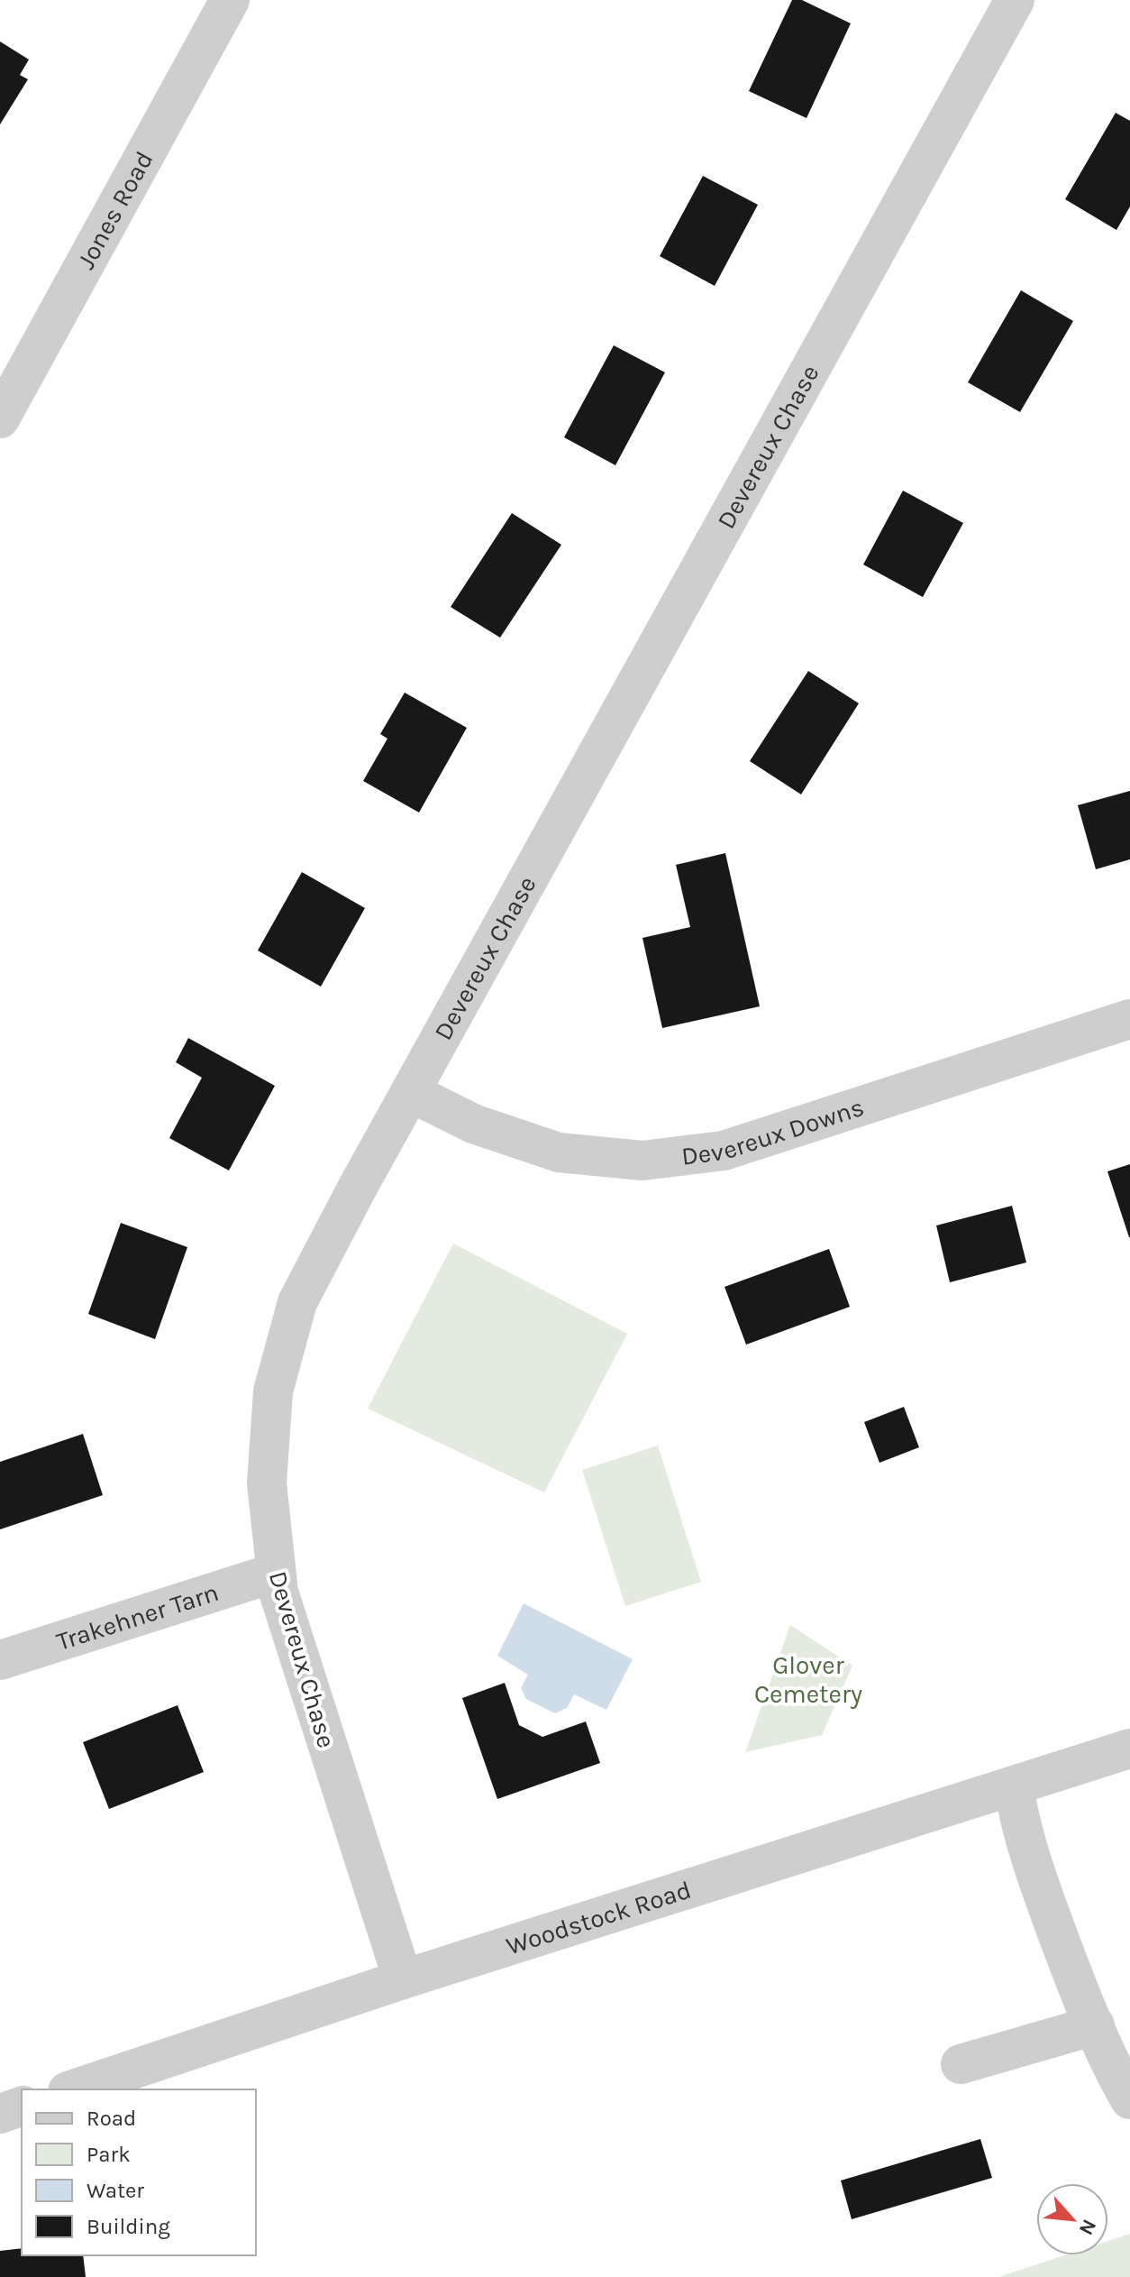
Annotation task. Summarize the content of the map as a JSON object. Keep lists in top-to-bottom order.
{
  "streets": {
    "street": [
      "Jones Road",
      "Devereux Chase",
      "Devereux Downs",
      "Trakehner Tarn",
      "Woodstock Road"
    ]
  },
  "crossings": [
    ["Devereux Chase", "Devereux Downs"],
    ["Devereux Chase", "Trakehner Tarn"],
    ["Devereux Chase", "Woodstock Road"]
  ],
  "parks": ["Glover Cemetery"],
  "legend": [
    "Road",
    "Park",
    "Water",
    "Building"
  ],
  "north": "bottom right"
}
